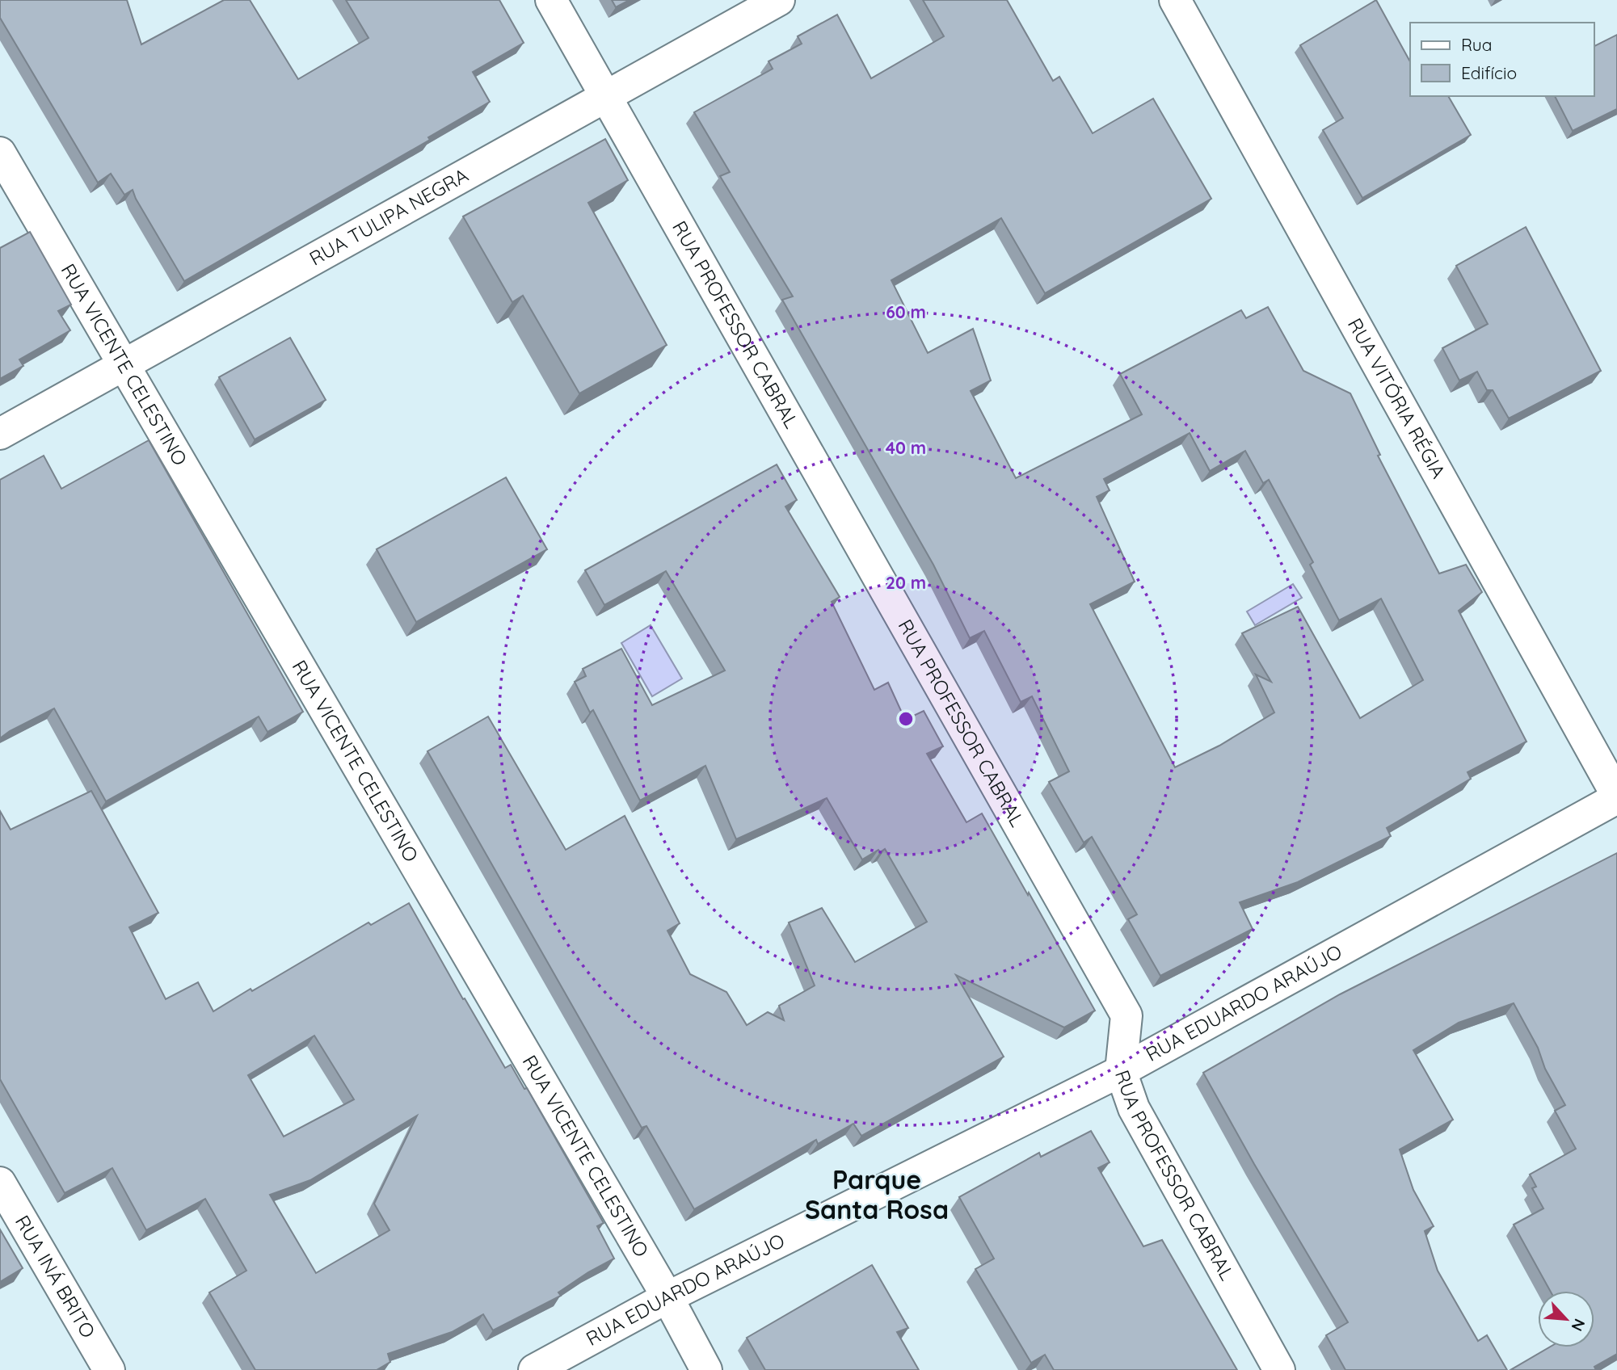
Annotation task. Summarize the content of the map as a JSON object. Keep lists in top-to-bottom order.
{
  "streets": {
    "street": [
      "RUA TULIPA NEGRA",
      "RUA PROFESSOR CABRAL",
      "RUA VICENTE CELESTINO",
      "RUA VITÓRIA RÉGIA",
      "RUA EDUARDO ARAÚJO",
      "RUA INÁ BRITO"
    ]
  },
  "crossings": [
    ["RUA TULIPA NEGRA", "RUA PROFESSOR CABRAL"],
    ["RUA TULIPA NEGRA", "RUA VICENTE CELESTINO"],
    ["RUA PROFESSOR CABRAL", "RUA EDUARDO ARAÚJO"],
    ["RUA VICENTE CELESTINO", "RUA EDUARDO ARAÚJO"],
    ["RUA VITÓRIA RÉGIA", "RUA EDUARDO ARAÚJO"]
  ],
  "districts": ["Parque Santa Rosa"],
  "legend": ["Rua", "Edifício"],
  "north": "bottom right",
  "rings": ["60 m", "40 m", "20 m"]
}
